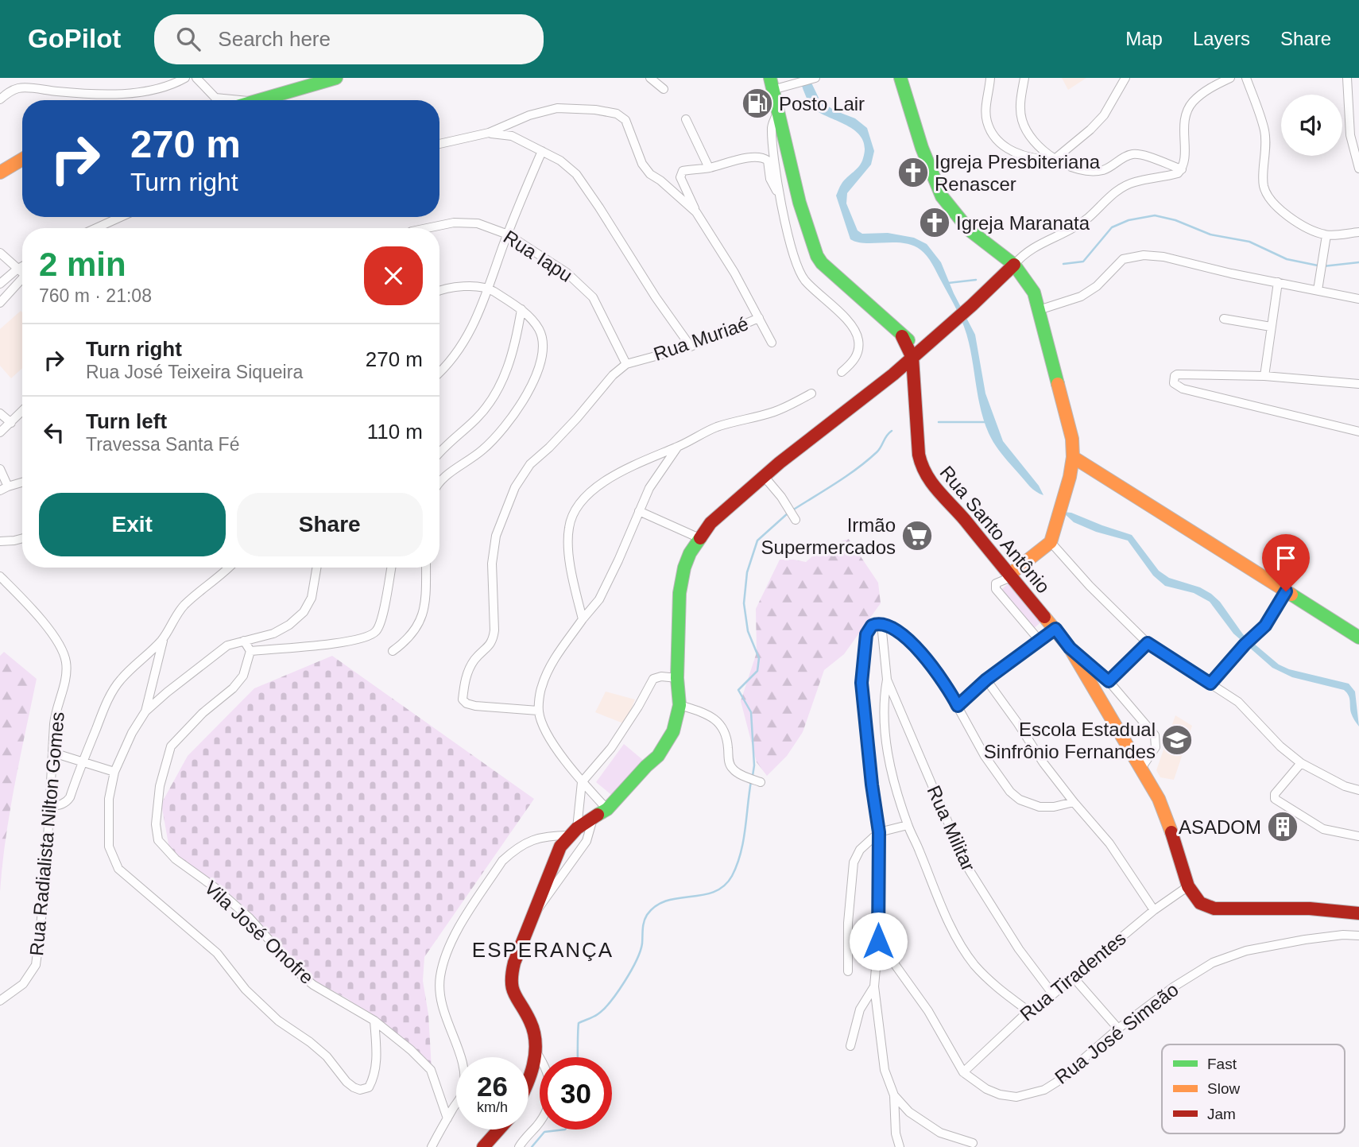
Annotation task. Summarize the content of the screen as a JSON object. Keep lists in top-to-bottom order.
{
  "streets": {
    "main road": ["Rua Santo Antônio"],
    "street": [
      "Rua Iapu",
      "Rua Muriaé",
      "Rua Militar",
      "Rua Radialista Nilton Gomes",
      "Vila José Onofre",
      "Rua Tiradentes",
      "Rua José Simeão"
    ]
  },
  "crossings": [
    ["Rua Iapu", "Rua Muriaé"],
    ["Rua Santo Antônio", "Rua Tiradentes"],
    ["Rua Militar", "Rua Tiradentes"],
    ["Rua Tiradentes", "Rua José Simeão"]
  ],
  "districts": ["ESPERANÇA"],
  "places": {
    "fuel station": ["Posto Lair"],
    "church": ["Igreja Presbiteriana Renascer", "Igreja Maranata"],
    "supermarket": ["Irmão Supermercados"],
    "school or university": ["Escola Estadual Sinfrônio Fernandes"],
    "building": ["ASADOM"]
  },
  "legend": ["Fast", "Slow", "Jam"],
  "page": {
    "header": "GoPilot",
    "search": "Search here",
    "nav": ["Map", "Layers", "Share"],
    "turn": ["270 m", "Turn right"],
    "heading": ["2 min", "760 m · 21:08"],
    "list": [
      {
        "name": "Turn right",
        "note": "Rua José Teixeira Siqueira",
        "value": "270 m"
      },
      {
        "name": "Turn left",
        "note": "Travessa Santa Fé",
        "value": "110 m"
      }
    ],
    "buttons": ["Exit", "Share"],
    "speed": "26 km/h",
    "limit": "30"
  }
}
